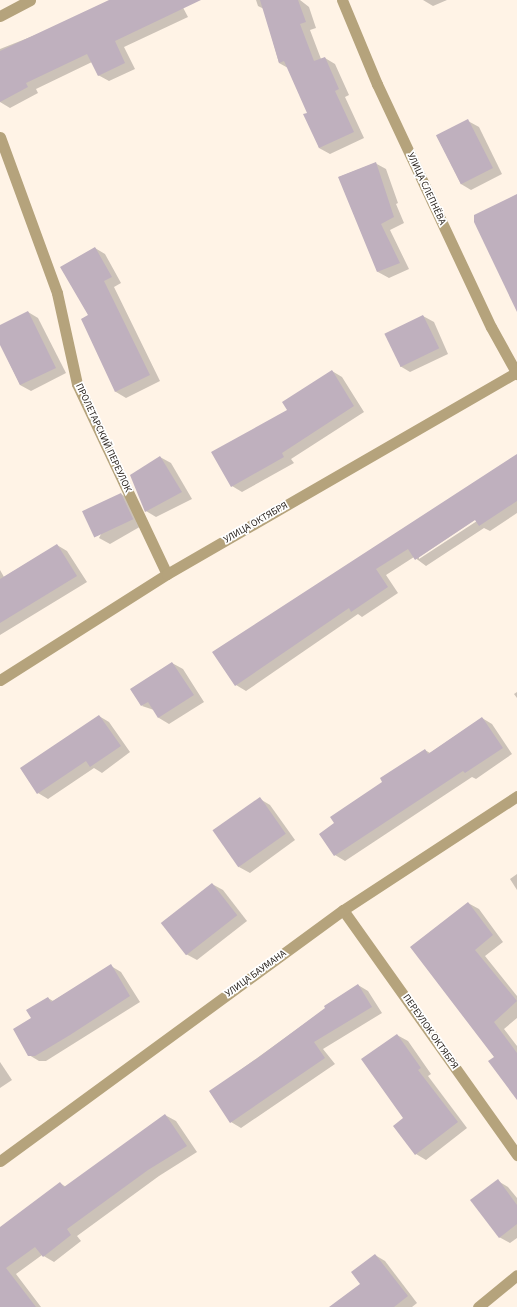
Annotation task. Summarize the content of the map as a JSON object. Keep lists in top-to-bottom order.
{
  "streets": {
    "street": [
      "УЛИЦА СЛЕПНЁВА",
      "ПРОЛЕТАРСКИЙ ПЕРЕУЛОК",
      "УЛИЦА ОКТЯБРЯ",
      "УЛИЦА БАУМАНА",
      "ПЕРЕУЛОК ОКТЯБРЯ"
    ]
  },
  "crossings": [
    ["УЛИЦА СЛЕПНЁВА", "УЛИЦА ОКТЯБРЯ"],
    ["ПРОЛЕТАРСКИЙ ПЕРЕУЛОК", "УЛИЦА ОКТЯБРЯ"],
    ["УЛИЦА БАУМАНА", "ПЕРЕУЛОК ОКТЯБРЯ"]
  ]
}
